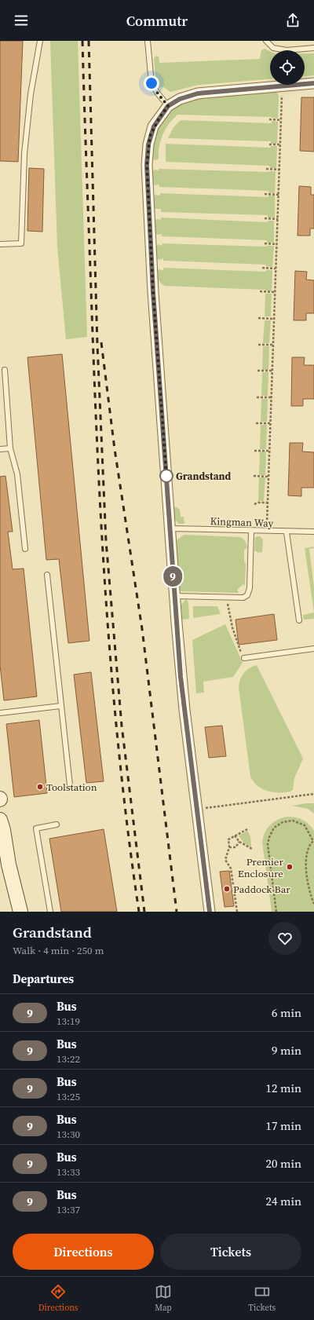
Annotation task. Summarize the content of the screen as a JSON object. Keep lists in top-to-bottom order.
{
  "streets": {
    "lane": ["Kingman Way"]
  },
  "places": [
    "Grandstand",
    "Toolstation",
    "Premier Enclosure",
    "Paddock Bar"
  ],
  "lines": ["bus line 9"],
  "page": {
    "header": "Commutr",
    "on_map": "9",
    "heading": [
      ["Grandstand", "Walk · 4 min · 250 m"],
      "Departures"
    ],
    "list": [
      {
        "mark": "9",
        "name": "Bus",
        "note": "13:19",
        "value": "6 min"
      },
      {
        "mark": "9",
        "name": "Bus",
        "note": "13:22",
        "value": "9 min"
      },
      {
        "mark": "9",
        "name": "Bus",
        "note": "13:25",
        "value": "12 min"
      },
      {
        "mark": "9",
        "name": "Bus",
        "note": "13:30",
        "value": "17 min"
      },
      {
        "mark": "9",
        "name": "Bus",
        "note": "13:33",
        "value": "20 min"
      },
      {
        "mark": "9",
        "name": "Bus",
        "note": "13:37",
        "value": "24 min"
      }
    ],
    "buttons": ["Directions", "Tickets"],
    "tabs": ["Directions", "Map", "Tickets"]
  }
}
